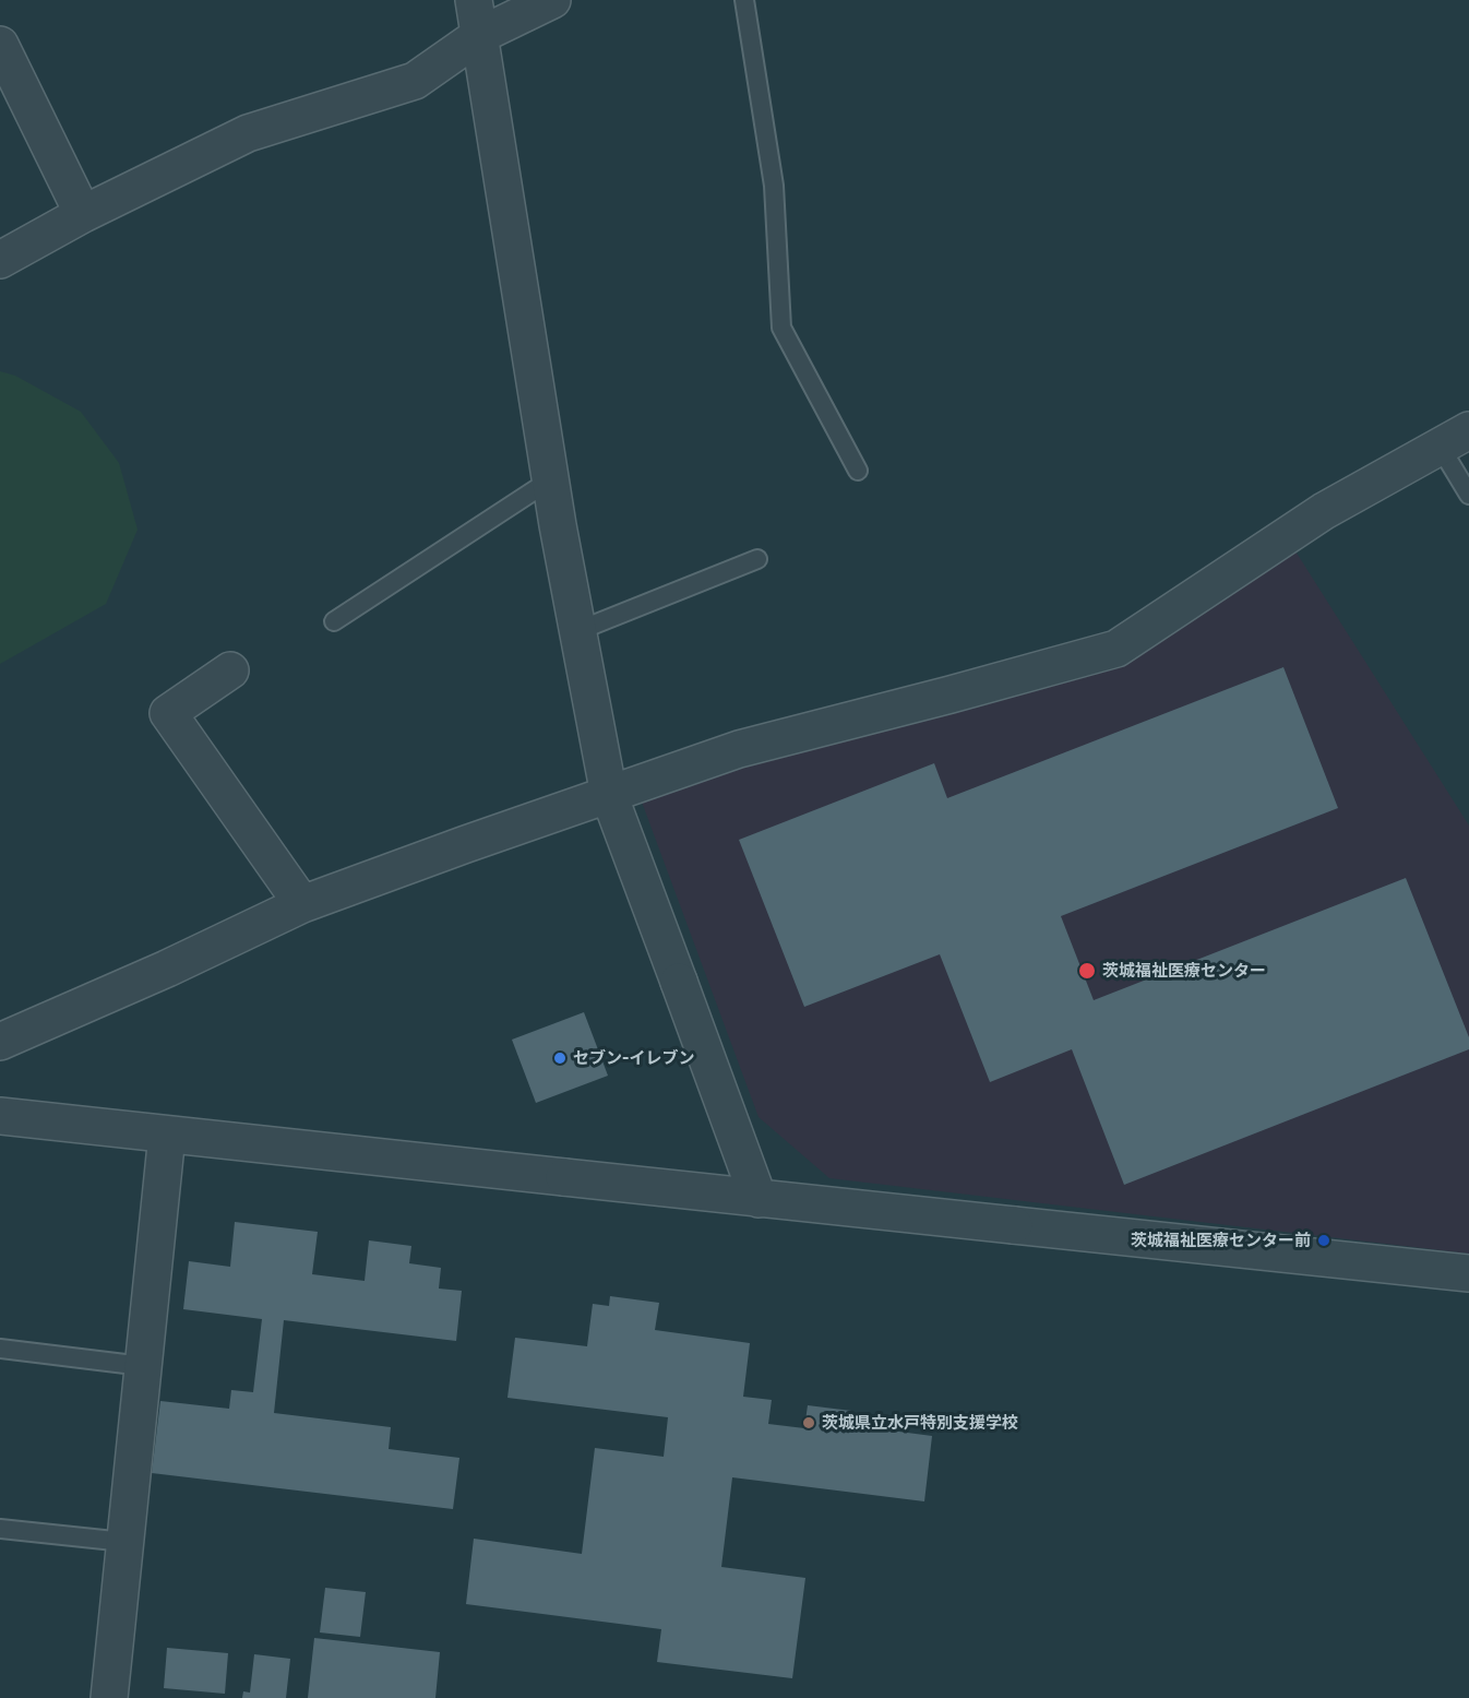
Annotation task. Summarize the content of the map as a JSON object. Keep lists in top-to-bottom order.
{
  "places": [
    "茨城福祉医療センター",
    "セブン-イレブン",
    "茨城福祉医療センター前",
    "茨城県立水戸特別支援学校"
  ]
}
